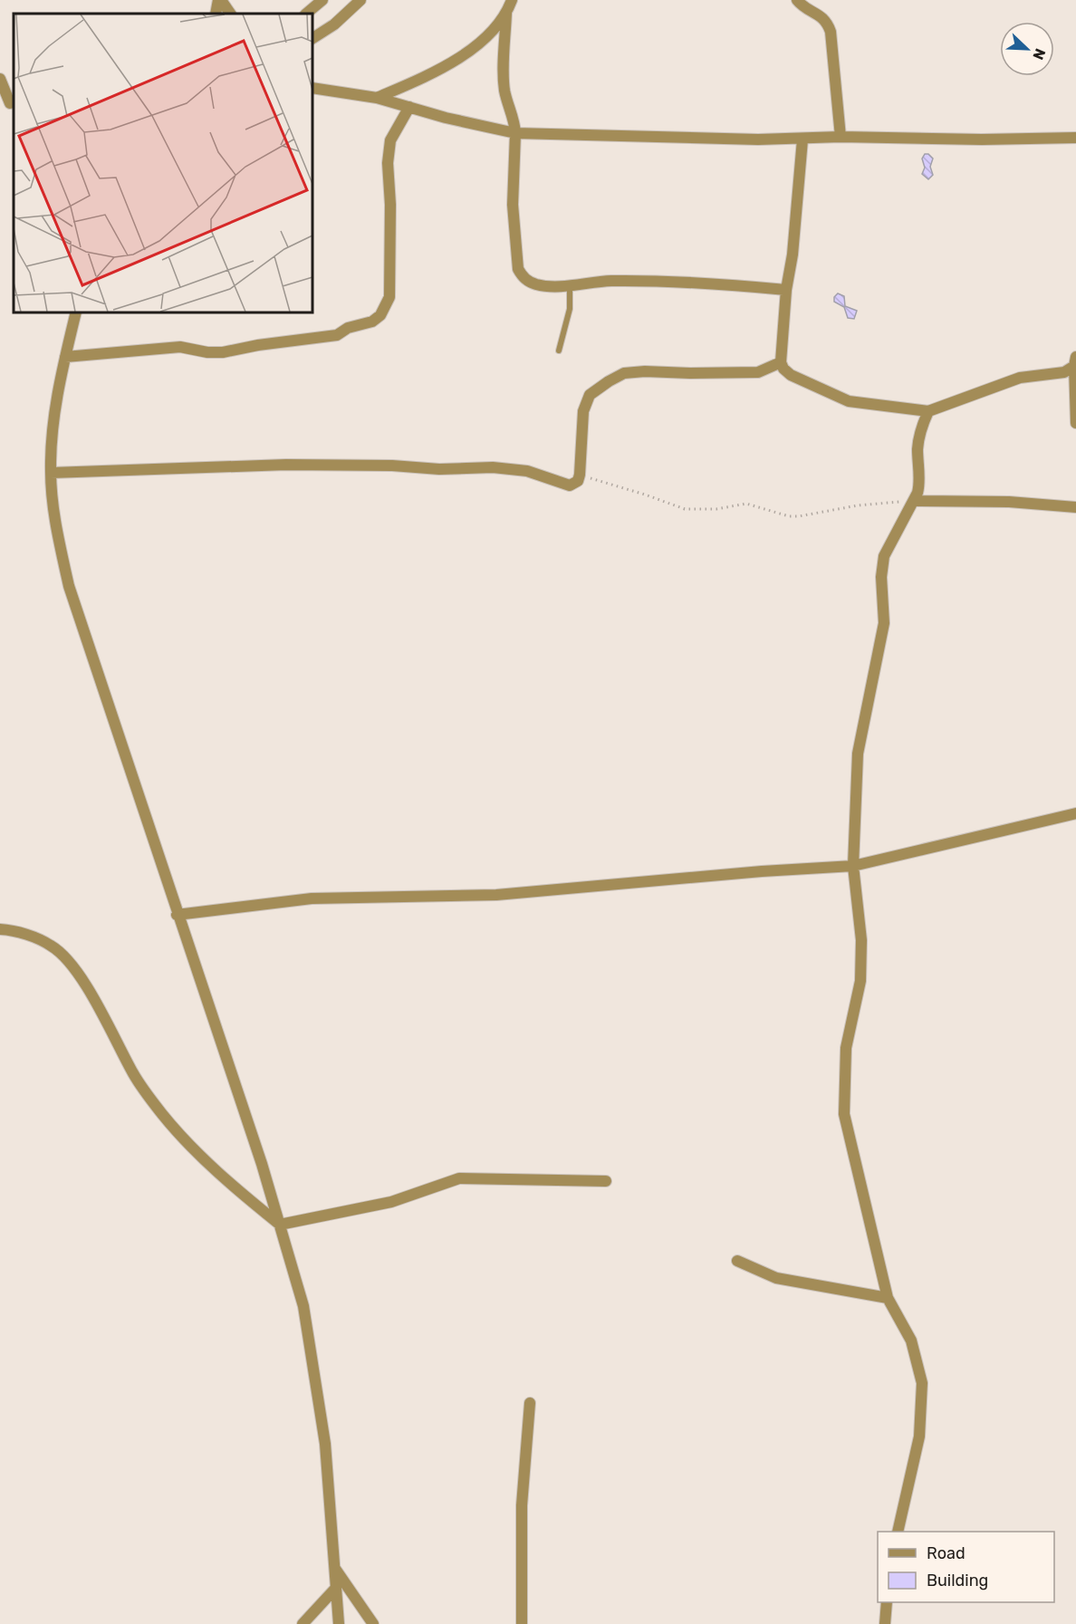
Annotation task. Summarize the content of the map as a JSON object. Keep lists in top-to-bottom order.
{
  "legend": ["Road", "Building"],
  "north": "bottom right"
}
